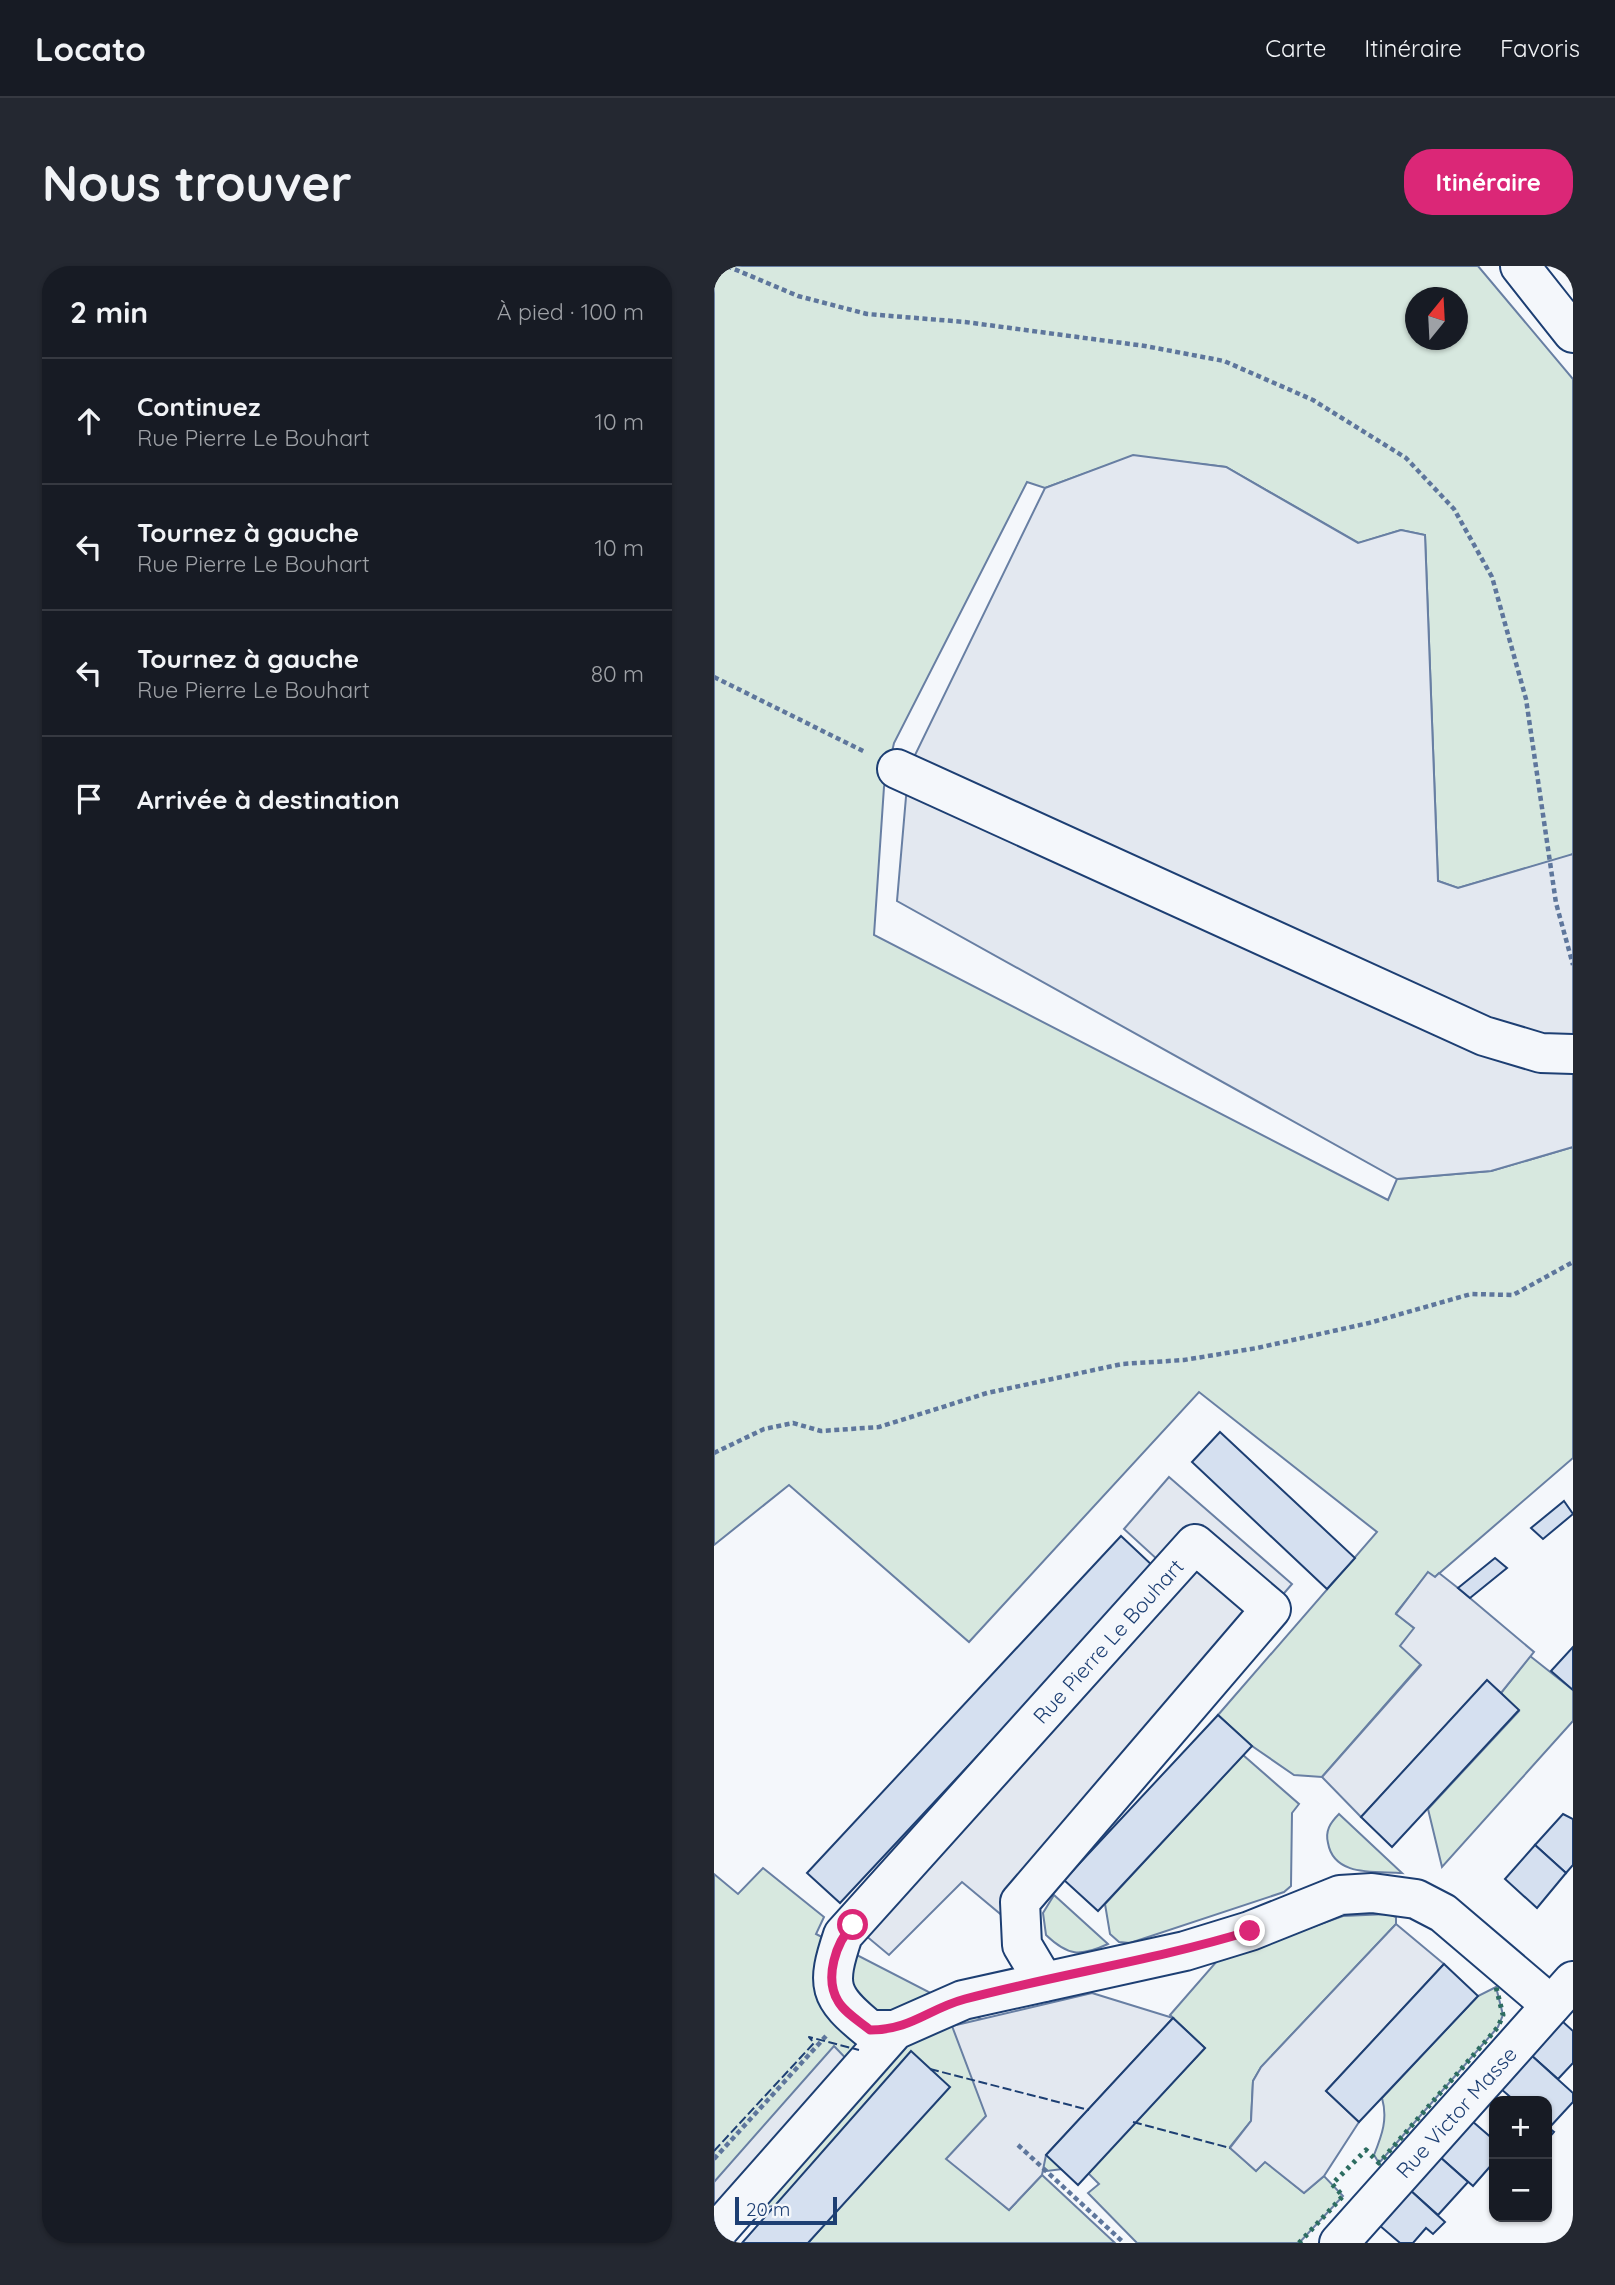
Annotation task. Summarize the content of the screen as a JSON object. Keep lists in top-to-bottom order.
{
  "streets": {
    "street": ["Rue Pierre Le Bouhart", "Rue Victor Masse"]
  },
  "scale_bar": "20 m",
  "north": "top",
  "page": {
    "header": "Locato",
    "nav": ["Carte", "Itinéraire", "Favoris"],
    "buttons": "Itinéraire",
    "title": "Nous trouver",
    "heading": ["2 min", "À pied · 100 m"],
    "list": [
      ["Continuez", "Rue Pierre Le Bouhart", "10 m"],
      ["Tournez à gauche", "Rue Pierre Le Bouhart", "10 m"],
      ["Tournez à gauche", "Rue Pierre Le Bouhart", "80 m"],
      "Arrivée à destination"
    ],
    "map_buttons": ["+", "−"],
    "scale": "20 m"
  }
}
